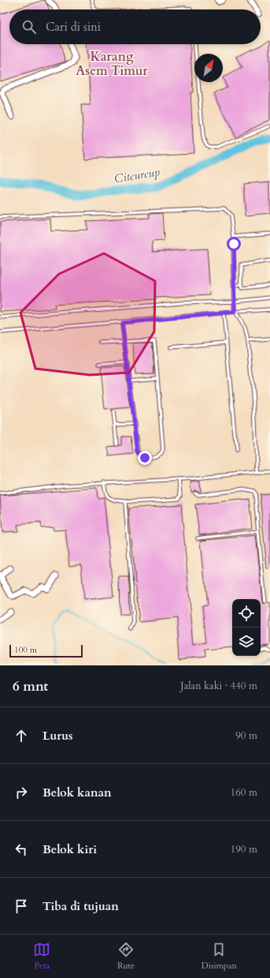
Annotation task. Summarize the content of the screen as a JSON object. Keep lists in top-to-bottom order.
{
  "districts": ["Karang Asem Timur"],
  "water": ["Citeureup"],
  "scale_bar": "100 m",
  "north": "top right",
  "page": {
    "search": "Cari di sini",
    "scale": "100 m",
    "heading": ["6 mnt", "Jalan kaki · 440 m"],
    "list": [
      ["Lurus", "90 m"],
      ["Belok kanan", "160 m"],
      ["Belok kiri", "190 m"],
      "Tiba di tujuan"
    ],
    "nav": ["Peta", "Rute", "Disimpan"]
  }
}
